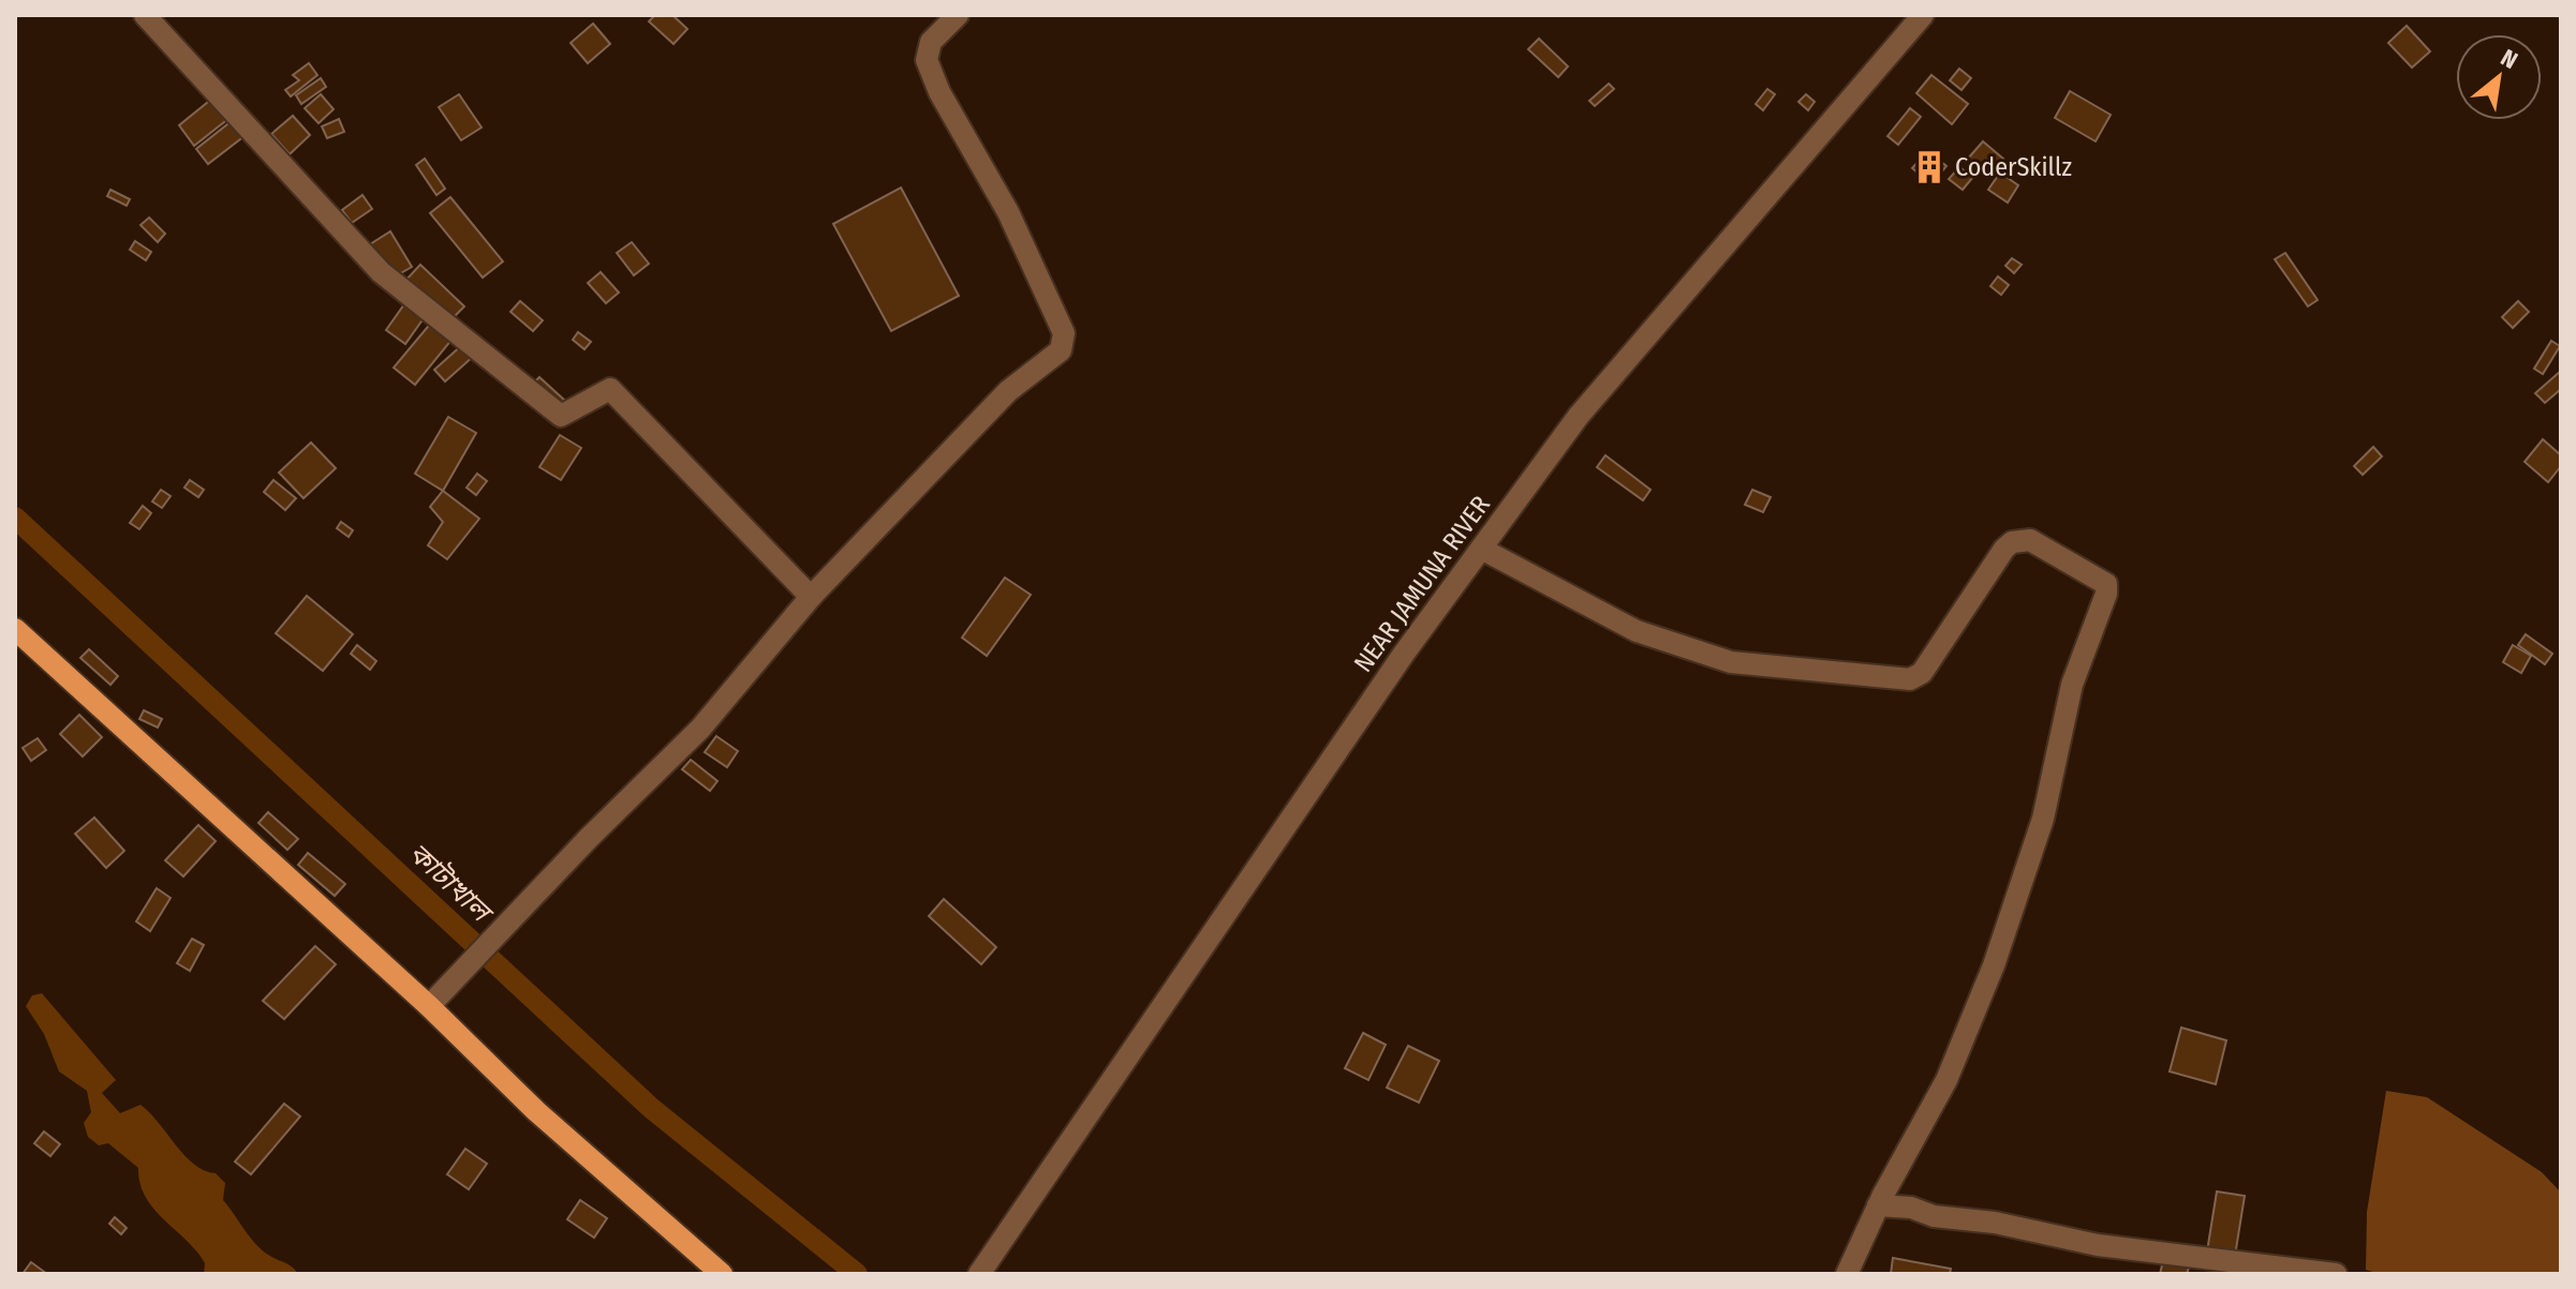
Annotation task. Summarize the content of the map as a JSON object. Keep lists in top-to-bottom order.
{
  "streets": {
    "street": ["NEAR JAMUNA RIVER"]
  },
  "water": ["কাটাখাল"],
  "places": {
    "building": ["CoderSkillz"]
  },
  "north": "top right"
}
